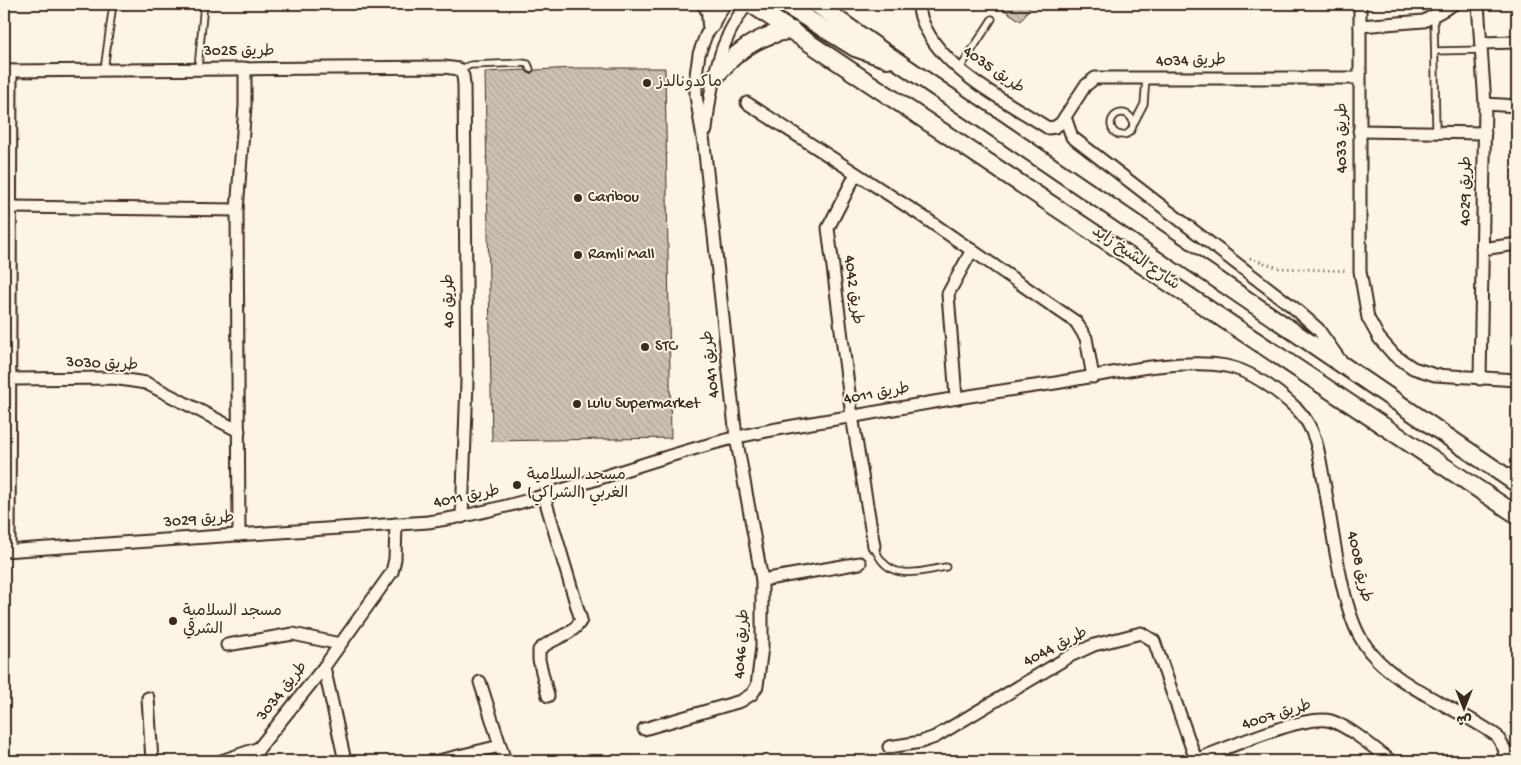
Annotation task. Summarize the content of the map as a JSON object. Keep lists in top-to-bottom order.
{
  "streets": {
    "main road": ["شارع الشيخ زايد"],
    "street": [
      "طريق 3025",
      "طريق 4034",
      "طريق 4035",
      "طريق 4033",
      "طريق 4029",
      "طريق 4042",
      "طريق 40",
      "طريق 4041",
      "طريق 3030",
      "طريق 4011",
      "طريق 3029",
      "طريق 4008",
      "طريق 4046",
      "طريق 4044",
      "طريق 3034",
      "طريق 4007"
    ]
  },
  "crossings": [
    ["طريق 3025", "طريق 40"],
    ["طريق 4034", "طريق 4035"],
    ["طريق 4034", "طريق 4033"],
    ["طريق 4042", "طريق 4011"],
    ["طريق 40", "طريق 4011"],
    ["طريق 4041", "طريق 4011"],
    ["طريق 4041", "طريق 4046"],
    ["طريق 4011", "طريق 3029"],
    ["طريق 4011", "طريق 4008"],
    ["طريق 4011", "طريق 3034"],
    ["طريق 3029", "طريق 3034"],
    ["طريق 4044", "طريق 4007"]
  ],
  "places": [
    "ماكدونالدز",
    "Caribou",
    "Ramli Mall",
    "STC",
    "Lulu Supermarket",
    "مسجد السلامية الغربي (الشراكي)",
    "مسجد السلامية الشرقي"
  ],
  "north": "bottom"
}
